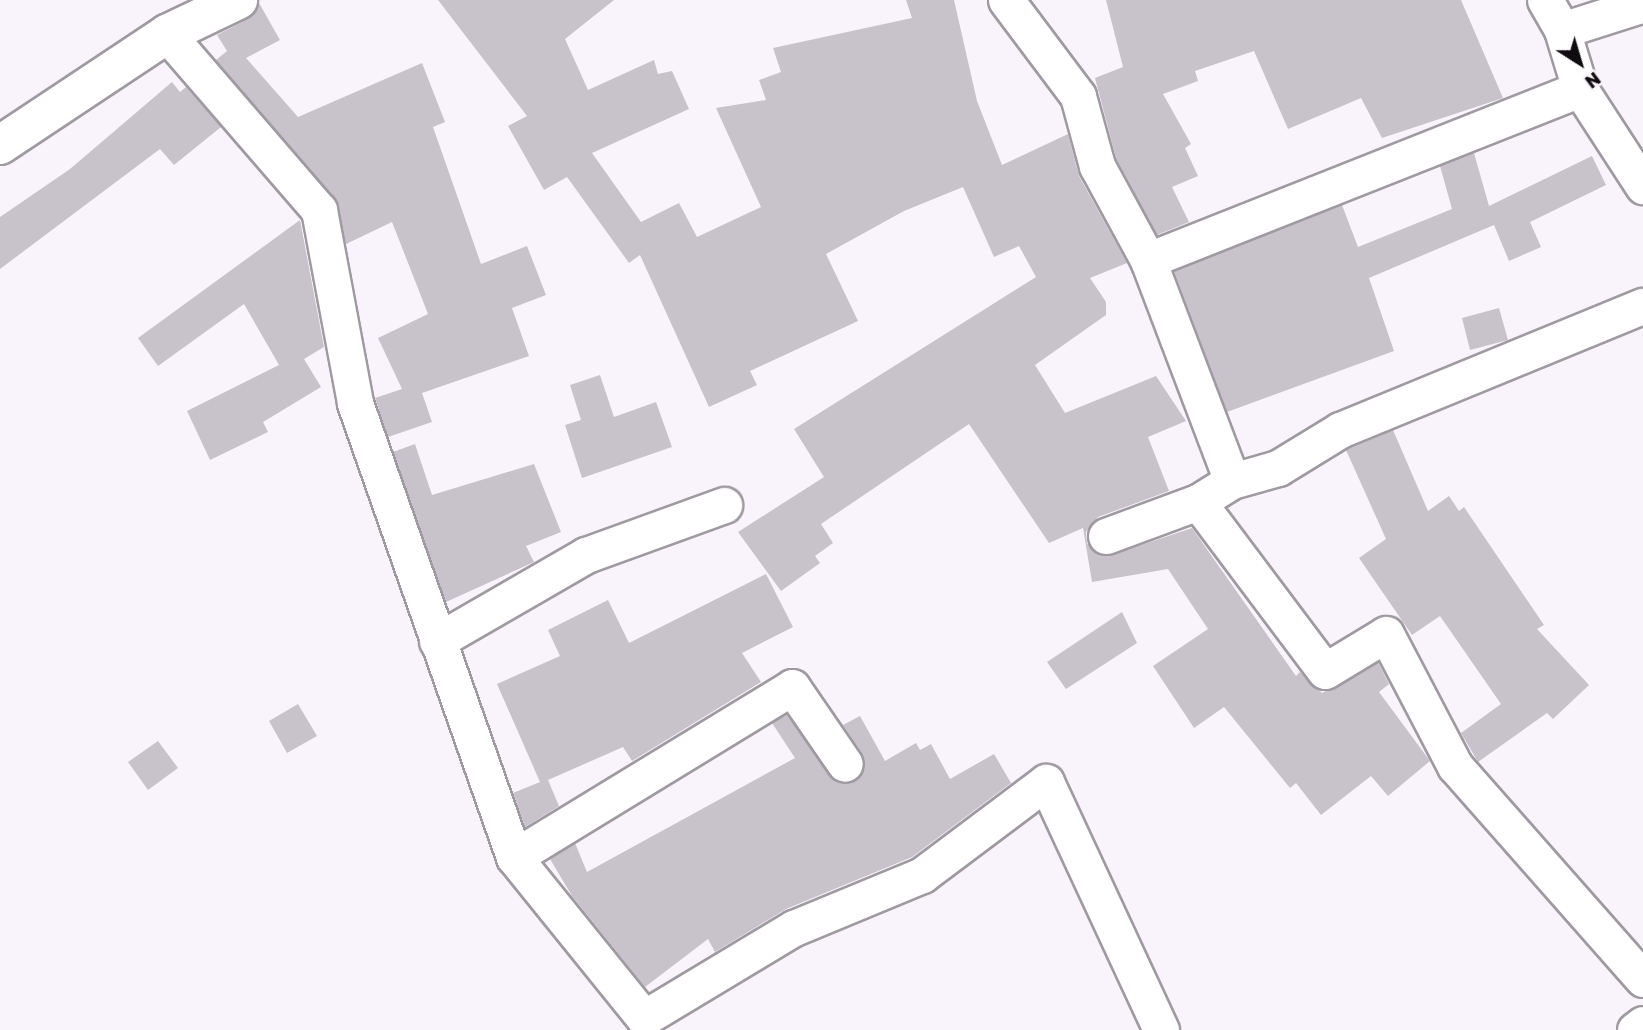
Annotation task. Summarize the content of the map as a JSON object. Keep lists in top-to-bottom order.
{
  "north": "bottom right"
}
